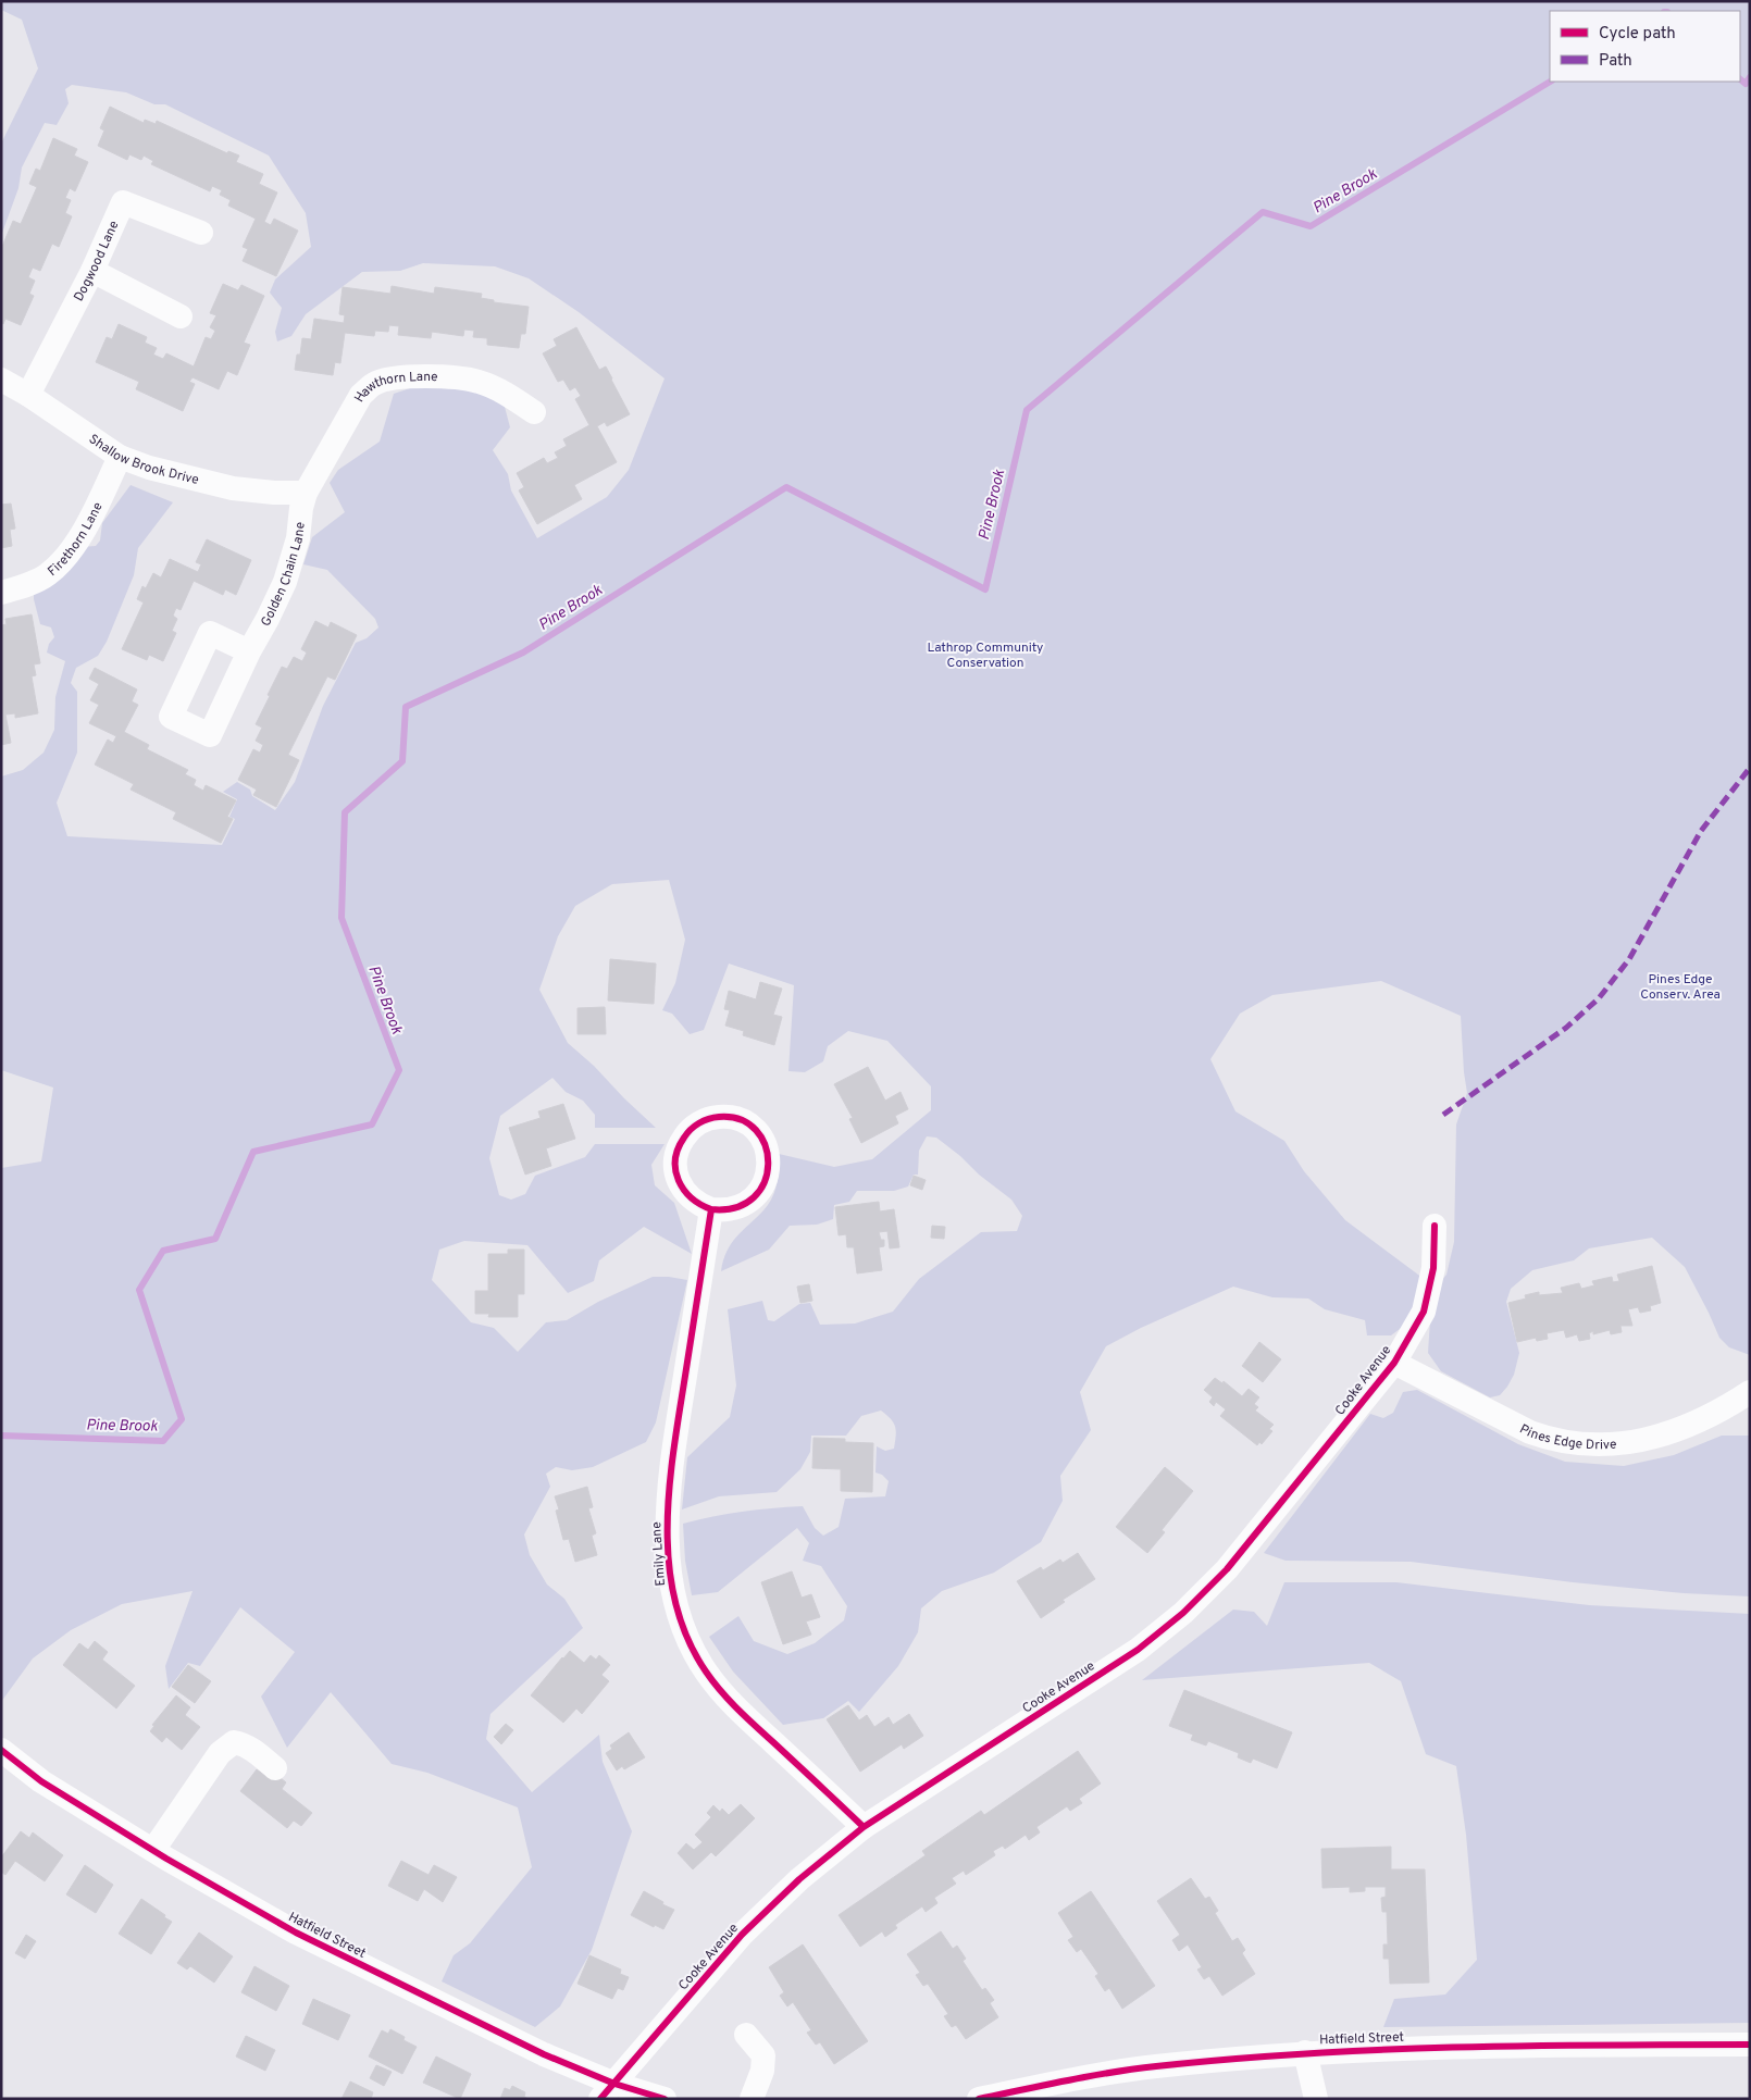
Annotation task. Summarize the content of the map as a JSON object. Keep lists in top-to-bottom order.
{
  "streets": {
    "street": [
      "Dogwood Lane",
      "Hawthorn Lane",
      "Shallow Brook Drive",
      "Firethorn Lane",
      "Golden Chain Lane",
      "Cooke Avenue",
      "Pines Edge Drive",
      "Emily Lane",
      "Hatfield Street"
    ]
  },
  "crossings": [
    ["Dogwood Lane", "Shallow Brook Drive"],
    ["Hawthorn Lane", "Shallow Brook Drive"],
    ["Hawthorn Lane", "Golden Chain Lane"],
    ["Shallow Brook Drive", "Firethorn Lane"],
    ["Shallow Brook Drive", "Golden Chain Lane"],
    ["Cooke Avenue", "Pines Edge Drive"],
    ["Cooke Avenue", "Emily Lane"],
    ["Cooke Avenue", "Hatfield Street"]
  ],
  "water": ["Pine Brook"],
  "parks": ["Lathrop Community Conservation", "Pines Edge Conserv. Area"],
  "legend": ["Cycle path", "Path"]
}
